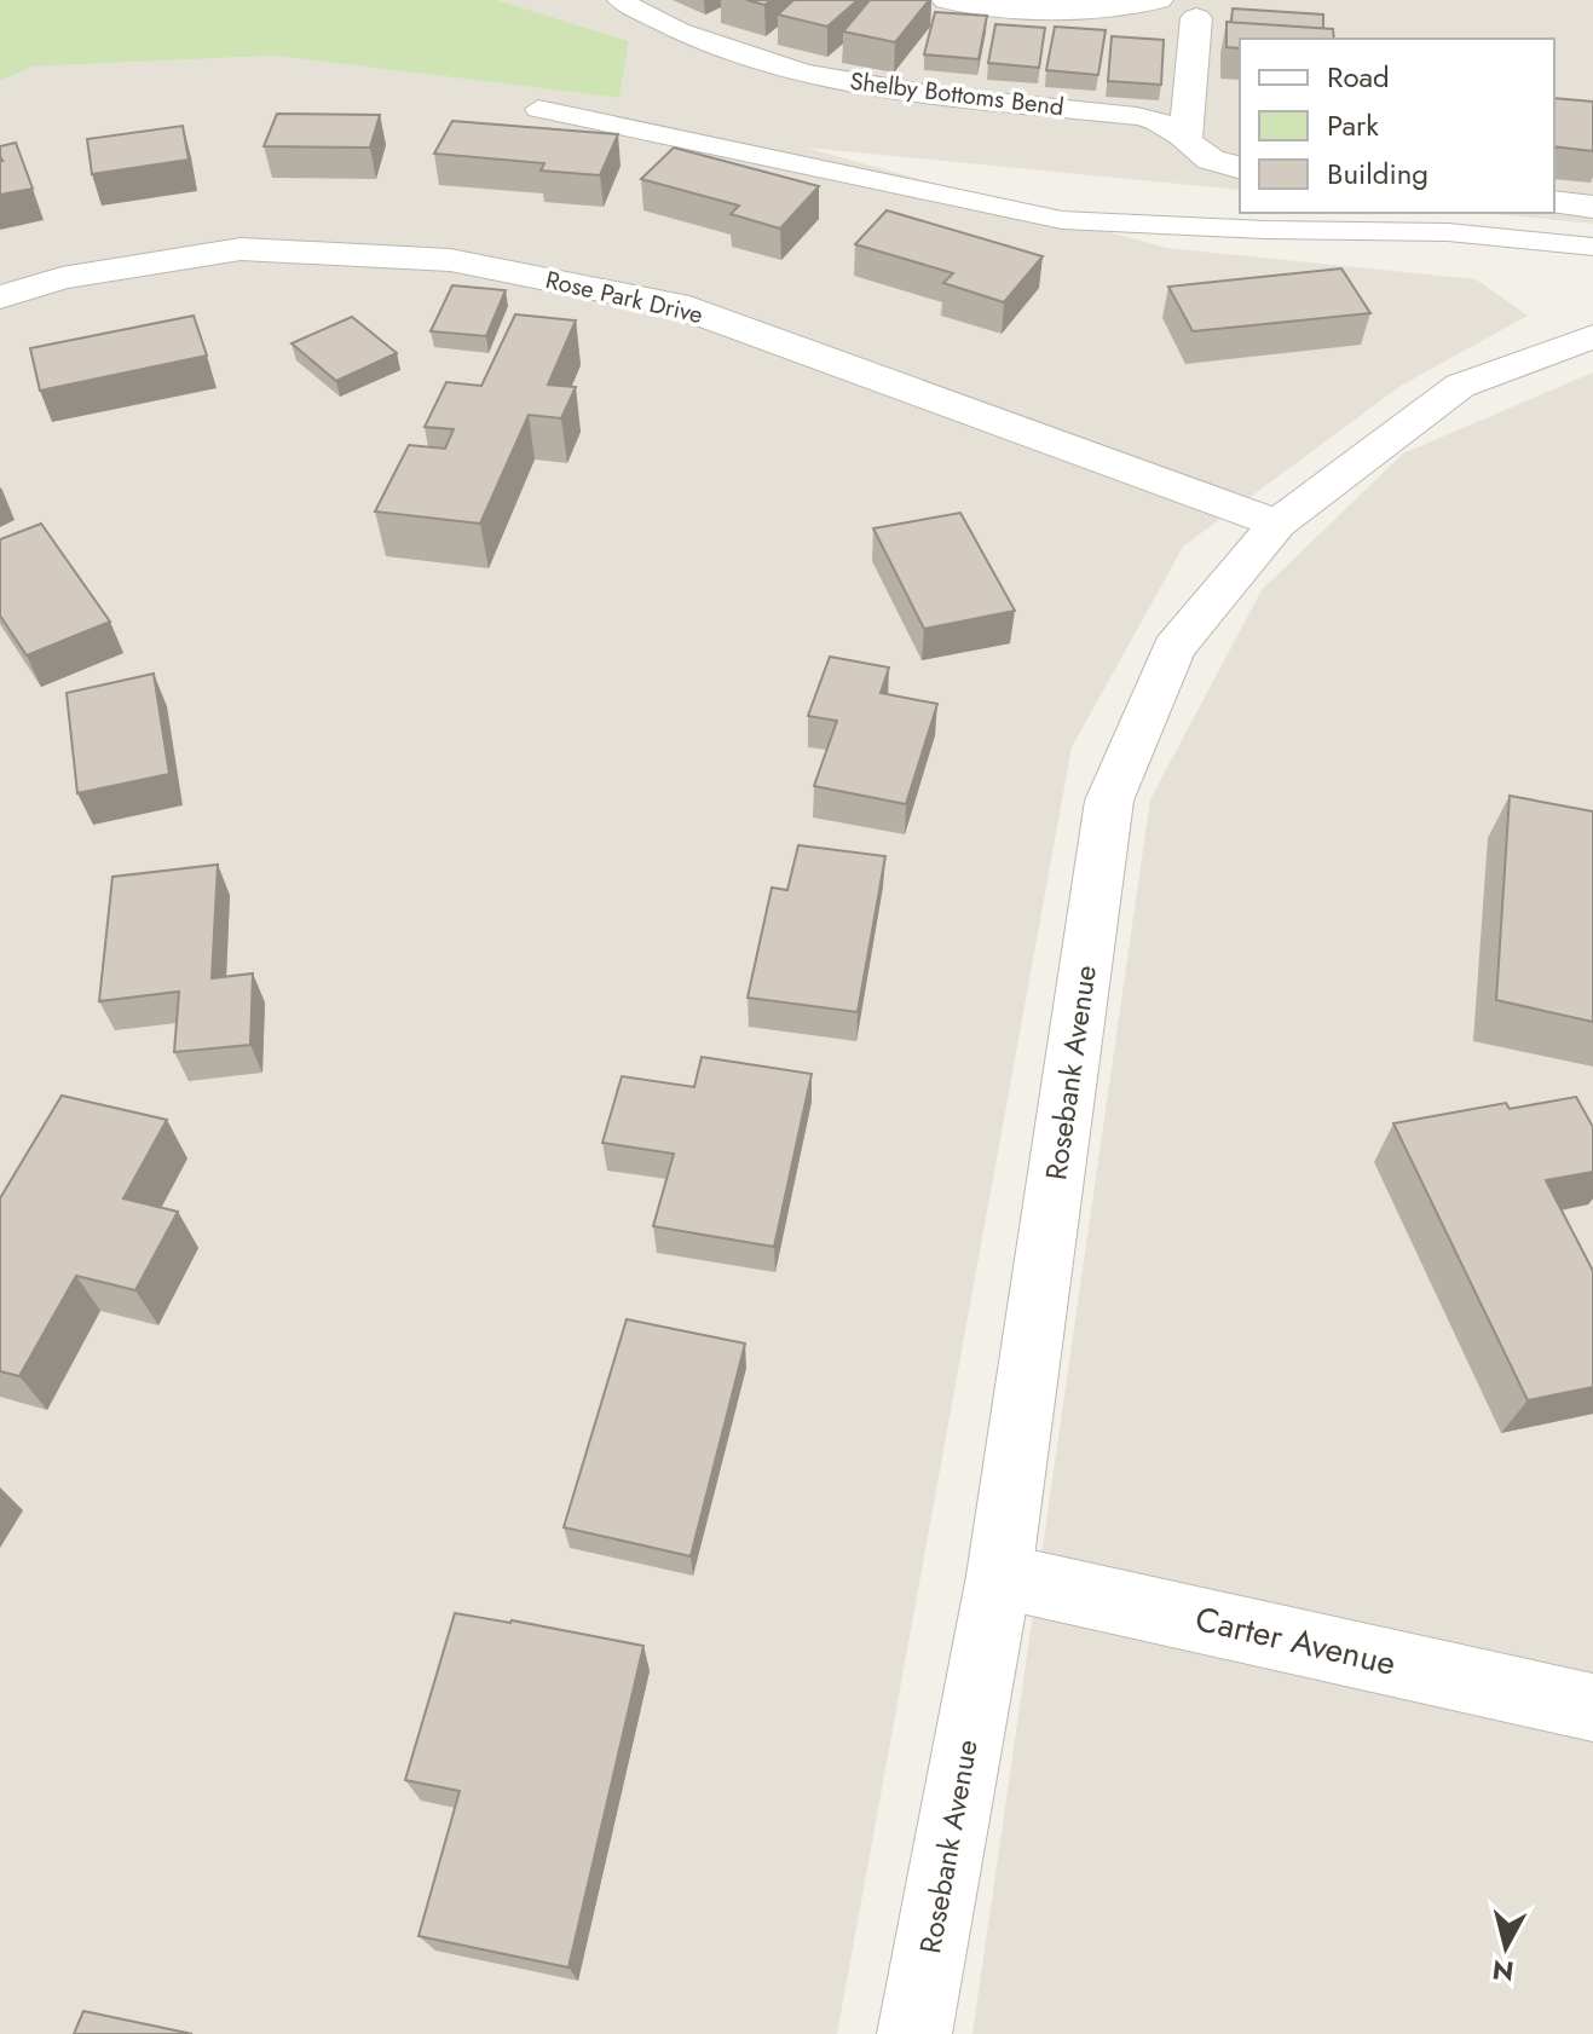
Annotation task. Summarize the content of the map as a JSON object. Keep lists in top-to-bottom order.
{
  "streets": {
    "street": ["Rose Park Drive", "Rosebank Avenue", "Carter Avenue"],
    "lane": ["Shelby Bottoms Bend"]
  },
  "crossings": [
    ["Rose Park Drive", "Rosebank Avenue"],
    ["Rosebank Avenue", "Carter Avenue"]
  ],
  "legend": ["Road", "Park", "Building"],
  "north": "bottom"
}
